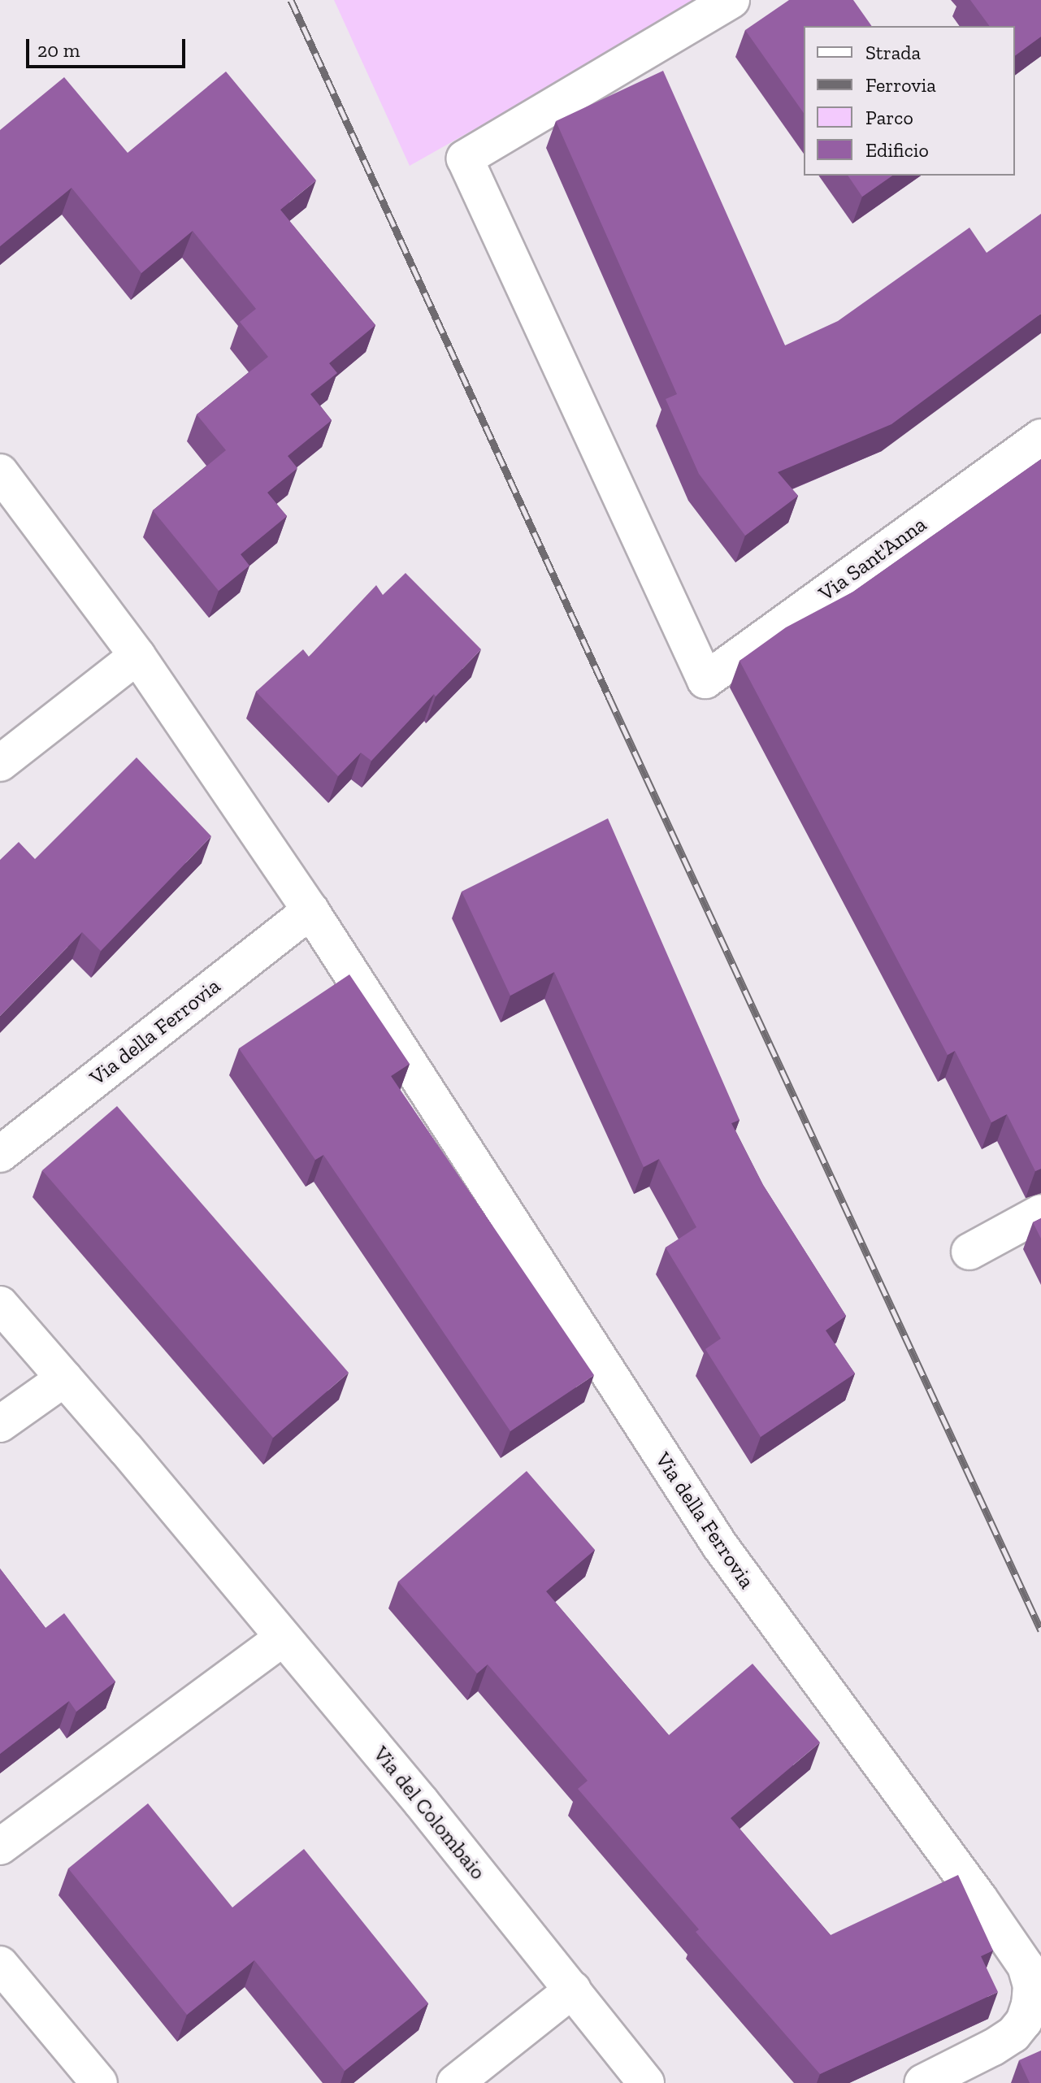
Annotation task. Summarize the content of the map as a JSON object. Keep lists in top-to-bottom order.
{
  "streets": {
    "street": ["Via Sant'Anna", "Via della Ferrovia", "Via del Colombaio"]
  },
  "legend": [
    "Strada",
    "Ferrovia",
    "Parco",
    "Edificio"
  ],
  "scale_bar": "20 m"
}
